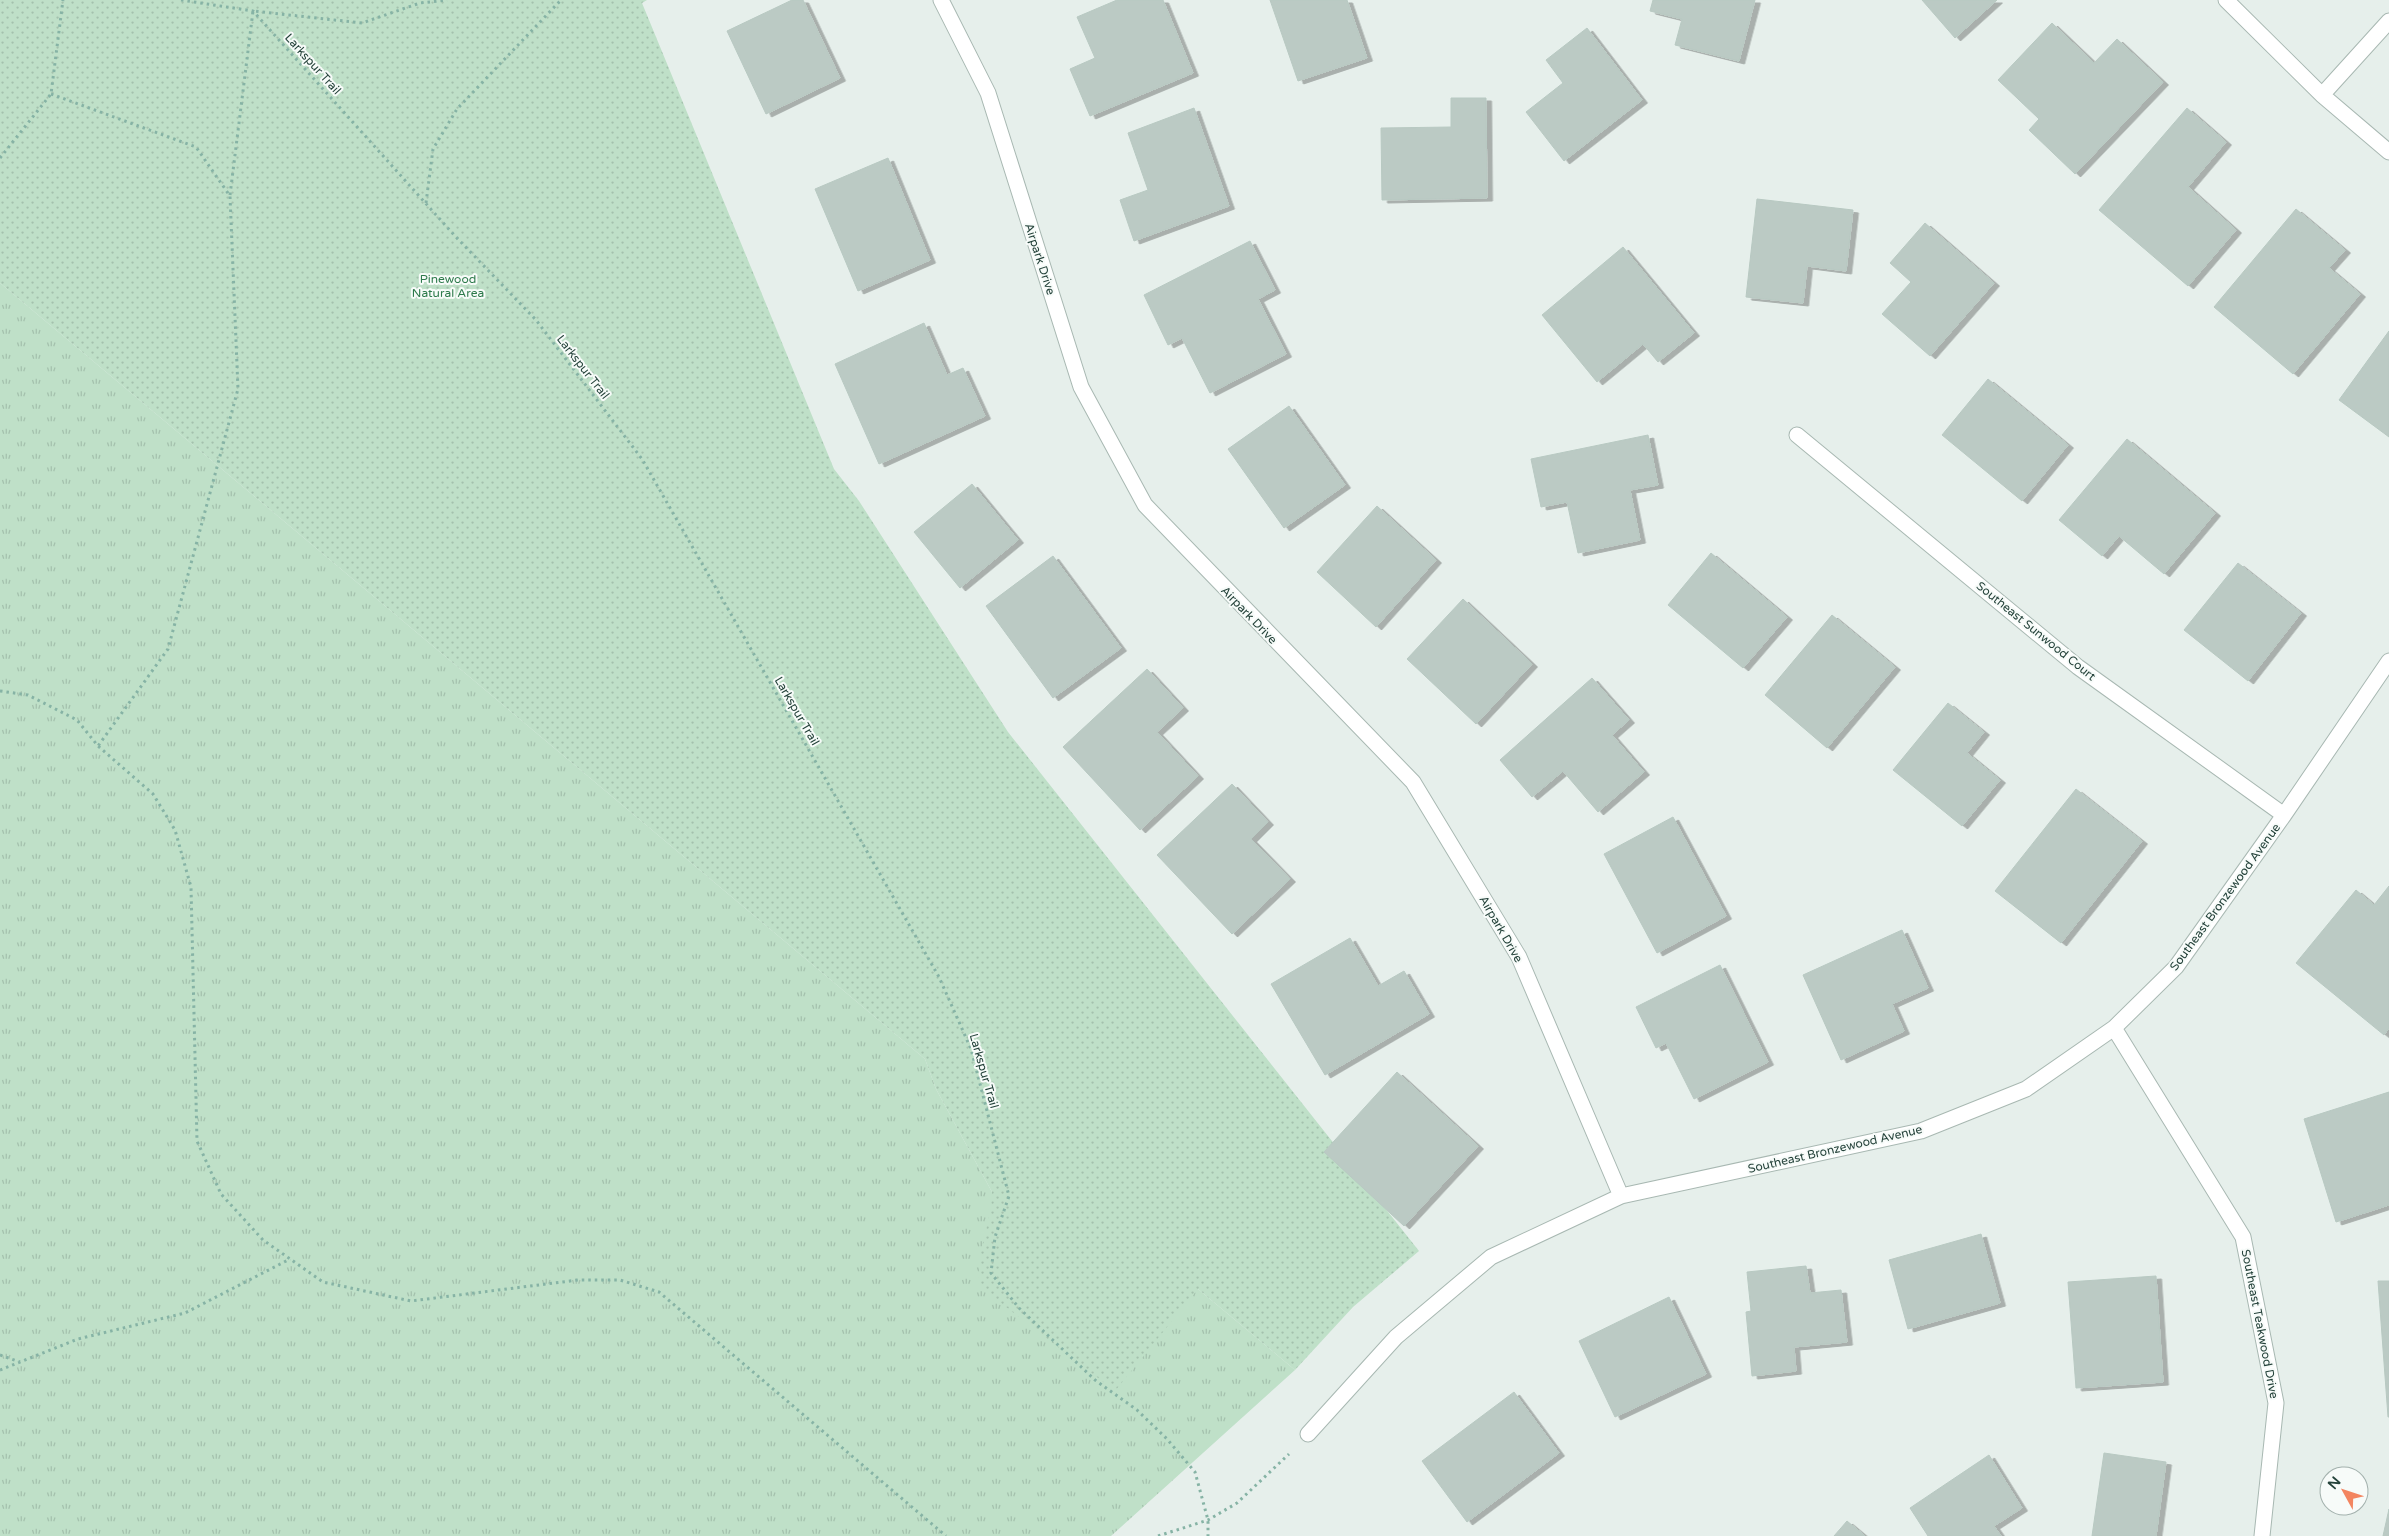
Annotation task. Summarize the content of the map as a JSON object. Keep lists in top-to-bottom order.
{
  "streets": {
    "street": [
      "Airpark Drive",
      "Southeast Sunwood Court",
      "Southeast Bronzewood Avenue",
      "Southeast Teakwood Drive"
    ],
    "path": ["Larkspur Trail"]
  },
  "crossings": [
    ["Airpark Drive", "Southeast Bronzewood Avenue"],
    ["Southeast Sunwood Court", "Southeast Bronzewood Avenue"],
    ["Southeast Bronzewood Avenue", "Southeast Teakwood Drive"]
  ],
  "parks": ["Pinewood Natural Area"],
  "north": "top left"
}
